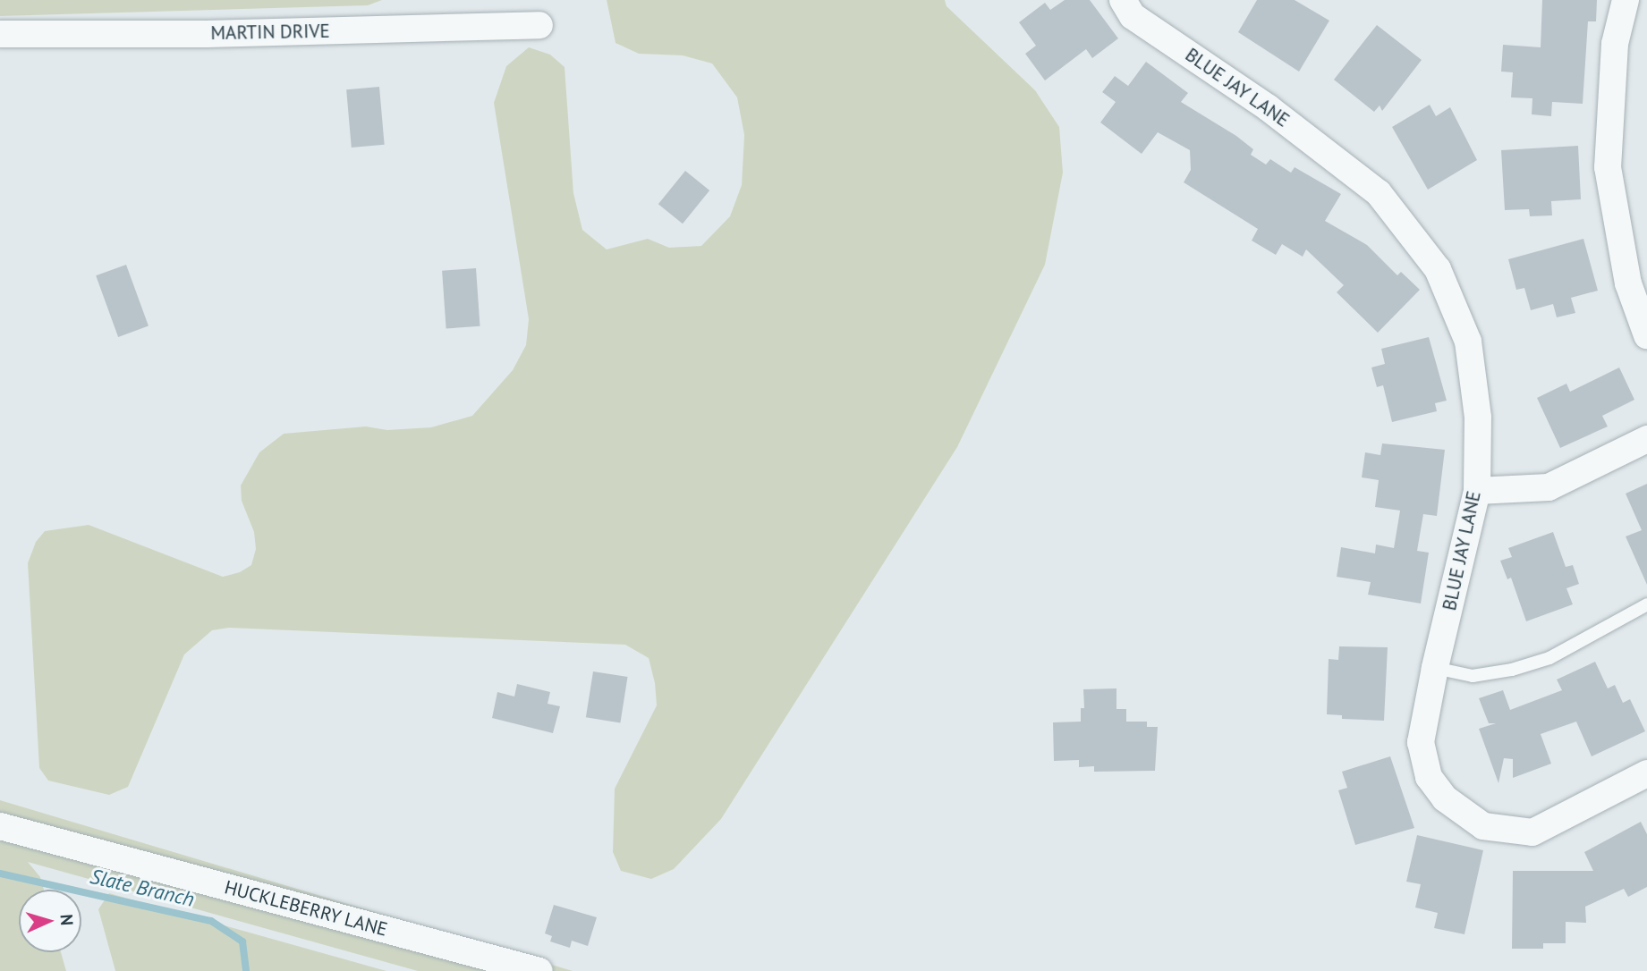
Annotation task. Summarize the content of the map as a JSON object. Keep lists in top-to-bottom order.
{
  "streets": {
    "street": ["MARTIN DRIVE", "BLUE JAY LANE", "HUCKLEBERRY LANE"]
  },
  "water": ["Slate Branch"],
  "north": "right"
}
